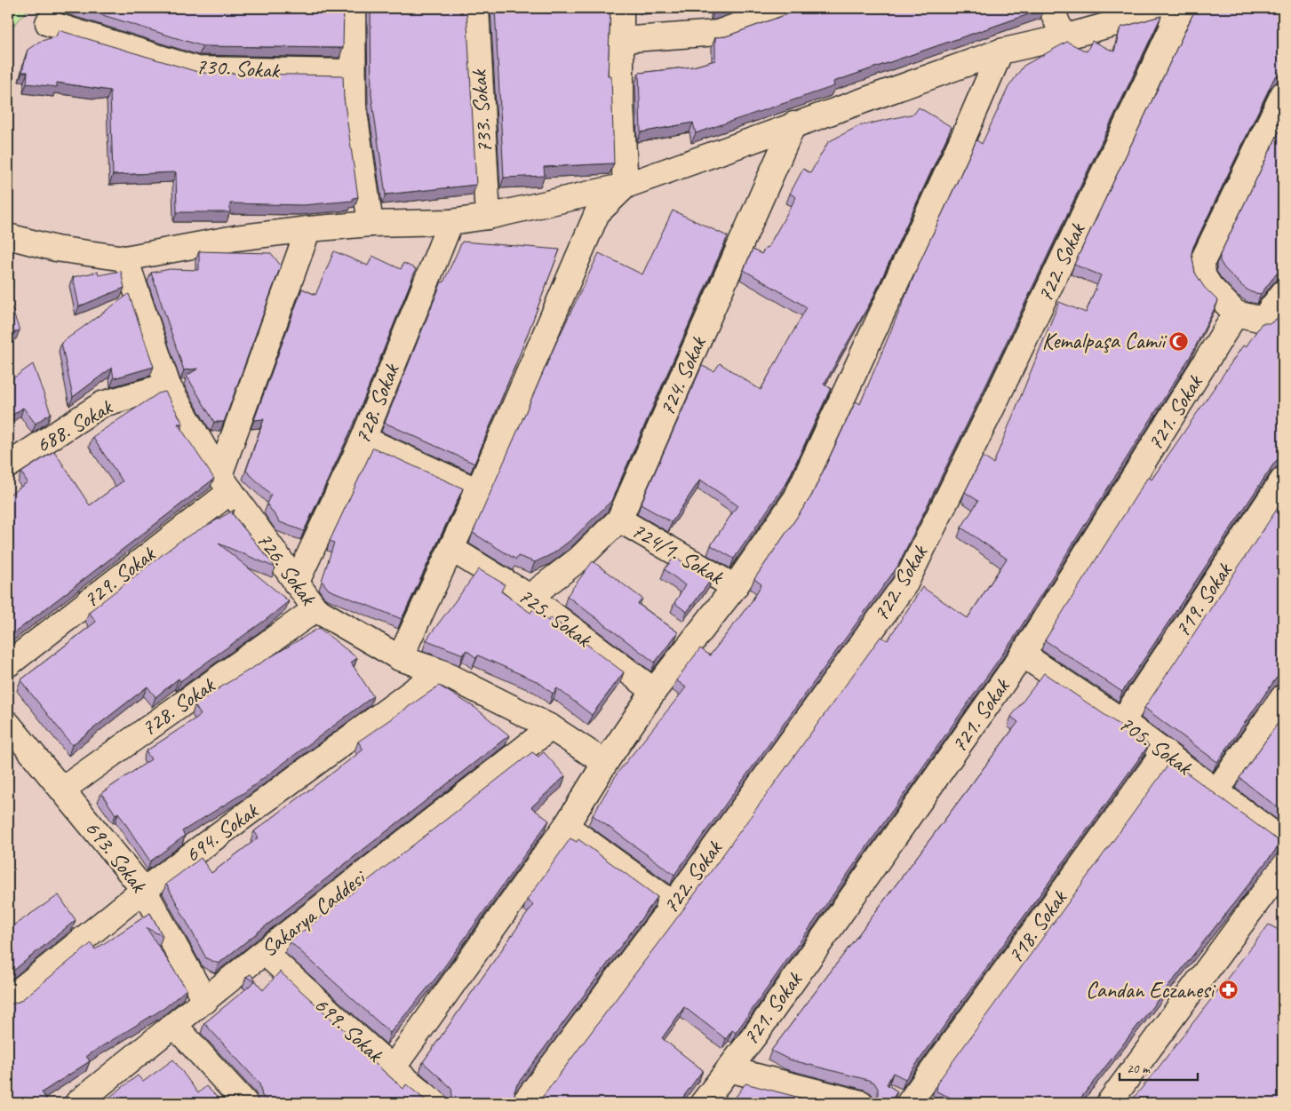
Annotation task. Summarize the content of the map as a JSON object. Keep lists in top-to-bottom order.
{
  "streets": {
    "street": [
      "730. Sokak",
      "733. Sokak",
      "722. Sokak",
      "724. Sokak",
      "728. Sokak",
      "721. Sokak",
      "688. Sokak",
      "724/1. Sokak",
      "726. Sokak",
      "729. Sokak",
      "719. Sokak",
      "725. Sokak",
      "705. Sokak",
      "694. Sokak",
      "693. Sokak",
      "Sakarya Caddesi",
      "718. Sokak",
      "699. Sokak"
    ]
  },
  "crossings": [
    ["724. Sokak", "724/1. Sokak"],
    ["724. Sokak", "725. Sokak"],
    ["728. Sokak", "726. Sokak"],
    ["728. Sokak", "693. Sokak"],
    ["721. Sokak", "705. Sokak"],
    ["688. Sokak", "726. Sokak"],
    ["726. Sokak", "729. Sokak"],
    ["726. Sokak", "694. Sokak"],
    ["726. Sokak", "Sakarya Caddesi"],
    ["719. Sokak", "705. Sokak"],
    ["705. Sokak", "718. Sokak"],
    ["694. Sokak", "693. Sokak"],
    ["693. Sokak", "Sakarya Caddesi"],
    ["Sakarya Caddesi", "699. Sokak"]
  ],
  "places": {
    "mosque": ["Kemalpaşa Camii"],
    "pharmacy": ["Candan Eczanesi"]
  },
  "scale_bar": "20 m"
}
